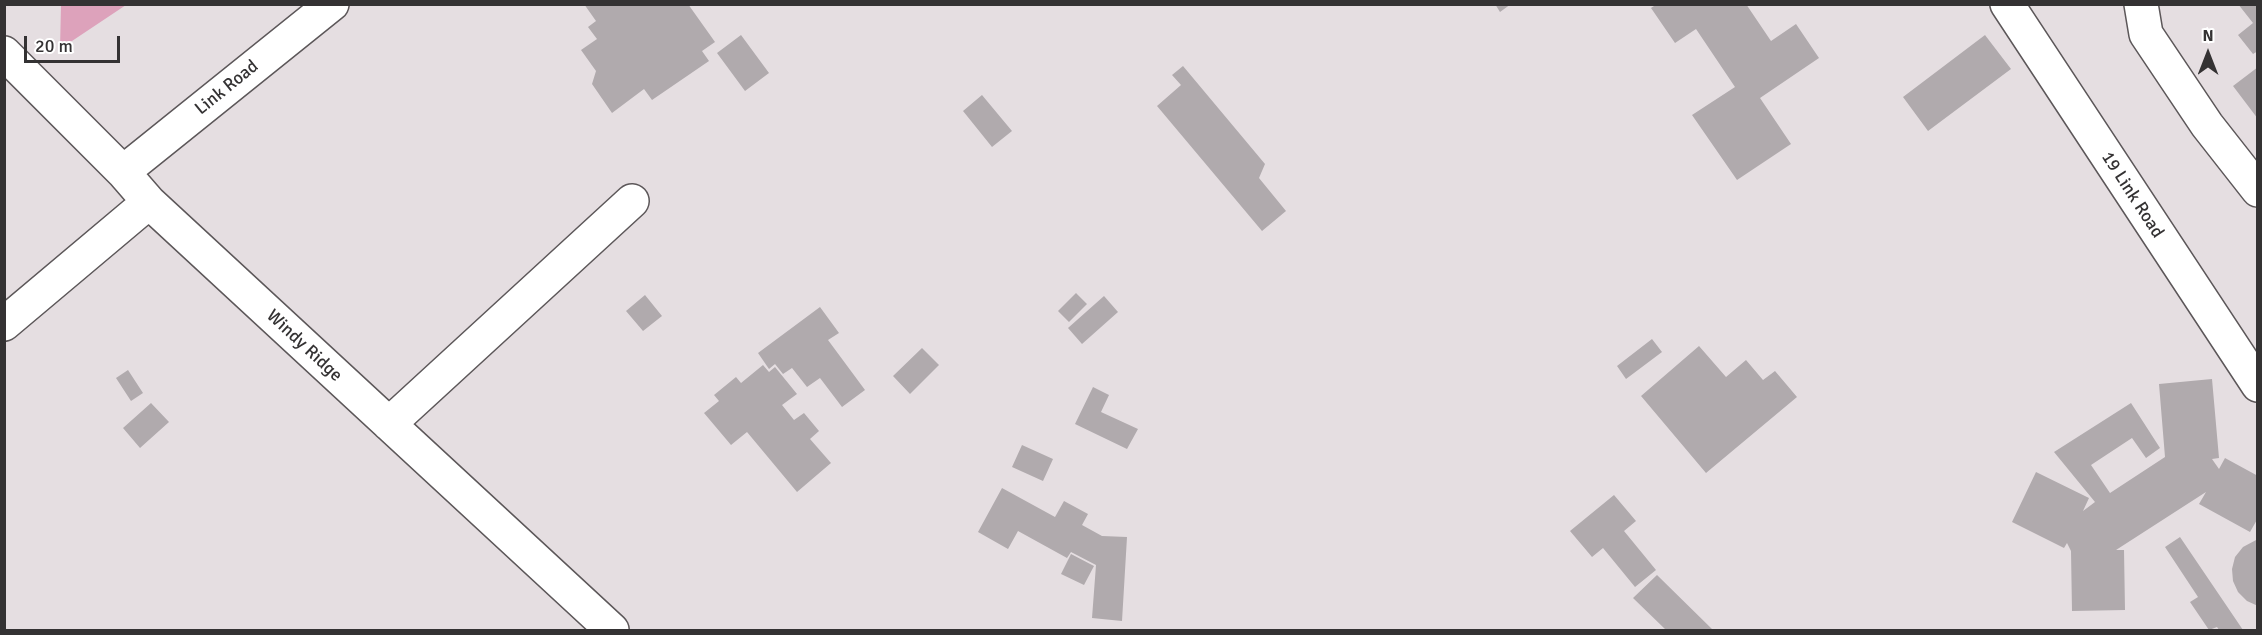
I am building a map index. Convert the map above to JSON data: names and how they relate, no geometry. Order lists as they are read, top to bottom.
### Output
{
  "streets": {
    "street": ["Link Road", "19 Link Road", "Windy Ridge"]
  },
  "crossings": [
    ["Link Road", "Windy Ridge"]
  ],
  "scale_bar": "20 m",
  "north": "top"
}
